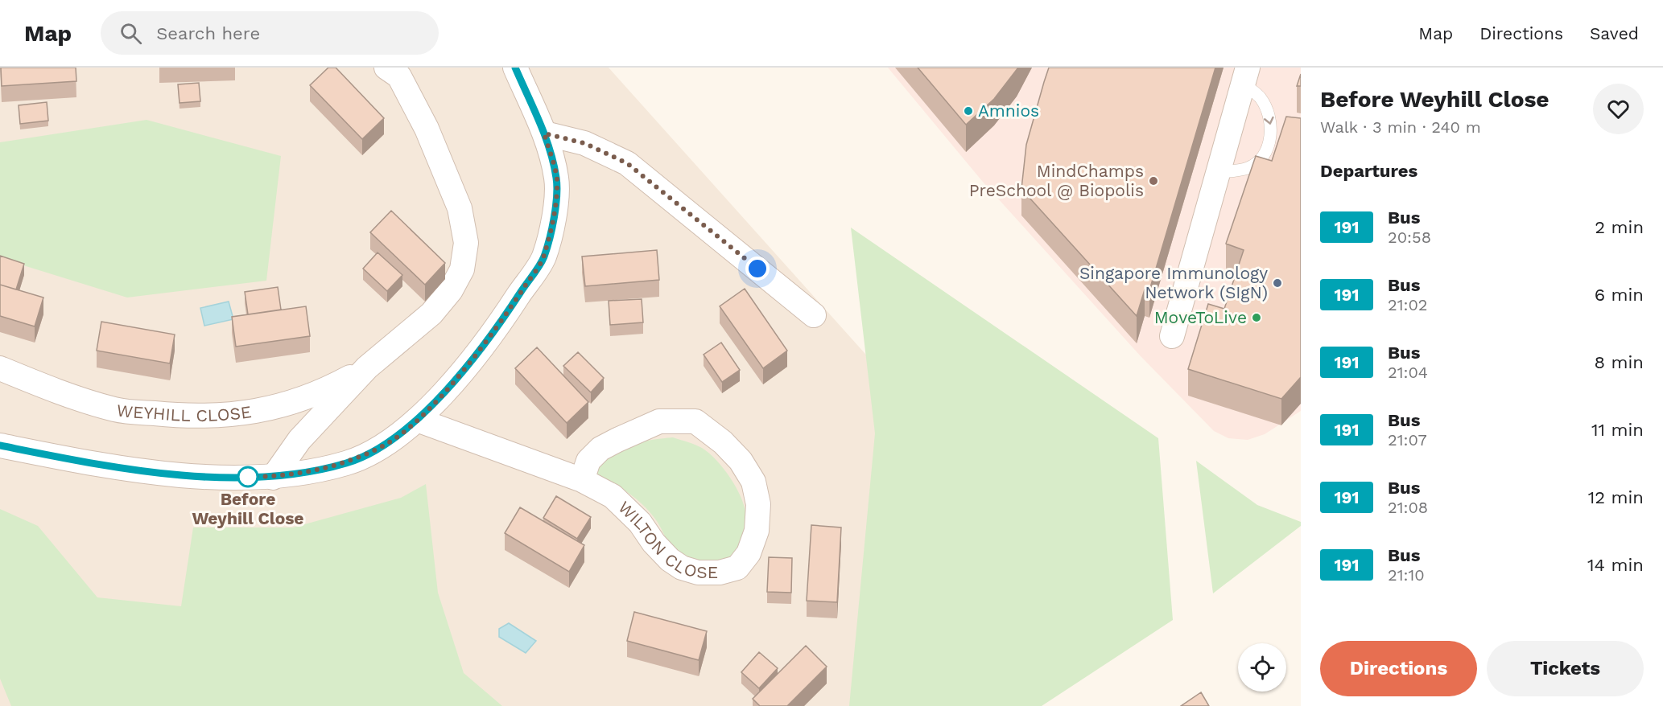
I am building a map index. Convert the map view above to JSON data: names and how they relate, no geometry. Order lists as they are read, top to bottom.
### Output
{
  "streets": {
    "street": ["WEYHILL CLOSE", "WILTON CLOSE"]
  },
  "places": [
    "Amnios",
    "MindChamps PreSchool @ Biopolis",
    "Singapore Immunology Network (SIgN)",
    "MoveToLive",
    "Before Weyhill Close"
  ],
  "lines": ["bus line 191"],
  "page": {
    "header": "Map",
    "search": "Search here",
    "nav": ["Map", "Directions", "Saved"],
    "heading": [
      ["Before Weyhill Close", "Walk · 3 min · 240 m"],
      "Departures"
    ],
    "list": [
      {
        "mark": "191",
        "name": "Bus",
        "note": "20:58",
        "value": "2 min"
      },
      {
        "mark": "191",
        "name": "Bus",
        "note": "21:02",
        "value": "6 min"
      },
      {
        "mark": "191",
        "name": "Bus",
        "note": "21:04",
        "value": "8 min"
      },
      {
        "mark": "191",
        "name": "Bus",
        "note": "21:07",
        "value": "11 min"
      },
      {
        "mark": "191",
        "name": "Bus",
        "note": "21:08",
        "value": "12 min"
      },
      {
        "mark": "191",
        "name": "Bus",
        "note": "21:10",
        "value": "14 min"
      }
    ],
    "buttons": ["Directions", "Tickets"]
  }
}
